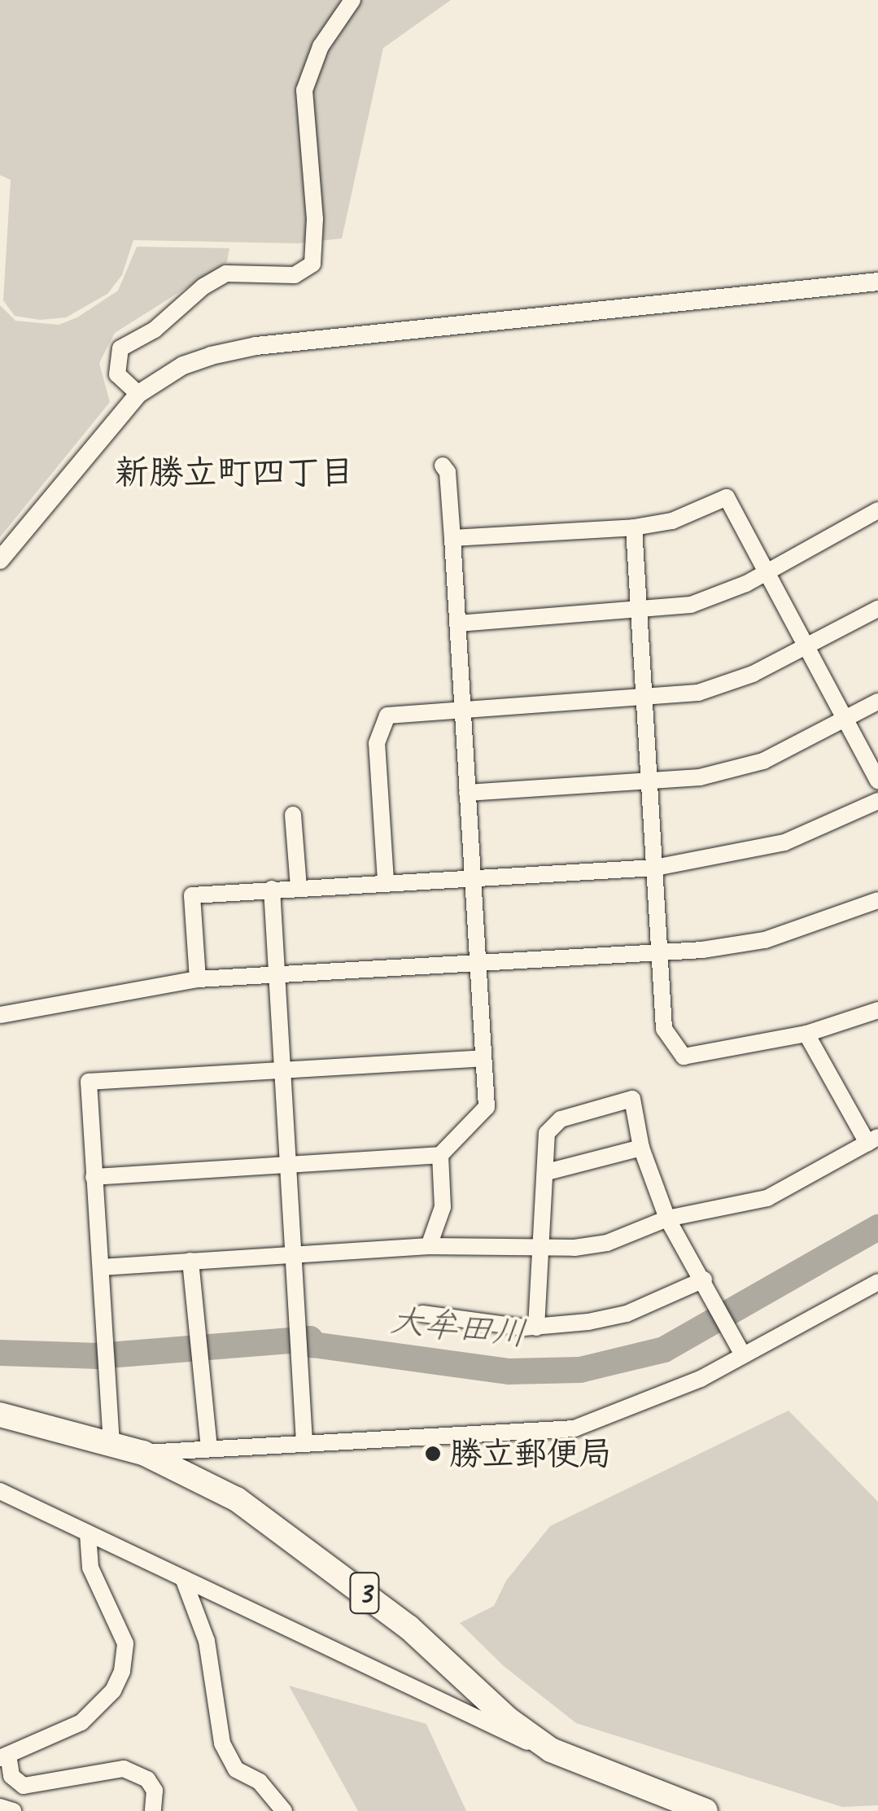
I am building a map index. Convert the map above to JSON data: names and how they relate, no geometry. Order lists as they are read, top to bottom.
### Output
{
  "streets": {
    "main road": ["3"]
  },
  "districts": ["新勝立町四丁目"],
  "water": ["大牟田川"],
  "places": ["勝立郵便局"]
}
